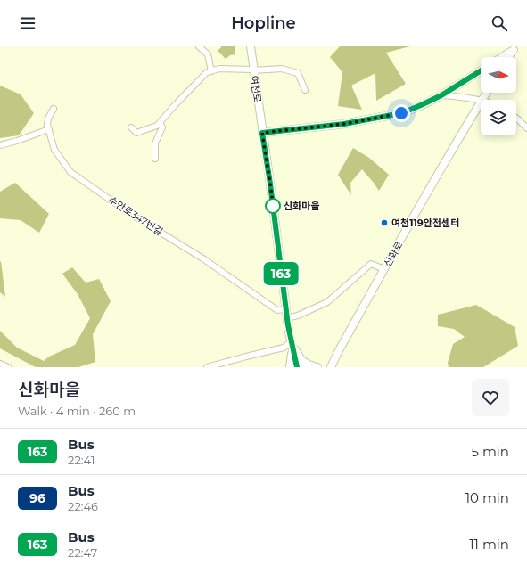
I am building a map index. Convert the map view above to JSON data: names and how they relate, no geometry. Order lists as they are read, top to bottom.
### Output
{
  "streets": {
    "main road": ["여천로", "신화로"],
    "street": ["수안로347번길"]
  },
  "crossings": [
    ["여천로", "수안로347번길"]
  ],
  "places": ["신화마을", "여천119안전센터"],
  "lines": ["bus line 163"],
  "north": "right",
  "page": {
    "header": "Hopline",
    "on_map": "163",
    "heading": ["신화마을", "Walk · 4 min · 260 m"],
    "list": [
      {
        "mark": "163",
        "name": "Bus",
        "note": "22:41",
        "value": "5 min"
      },
      {
        "mark": "96",
        "name": "Bus",
        "note": "22:46",
        "value": "10 min"
      },
      {
        "mark": "163",
        "name": "Bus",
        "note": "22:47",
        "value": "11 min"
      }
    ]
  }
}
